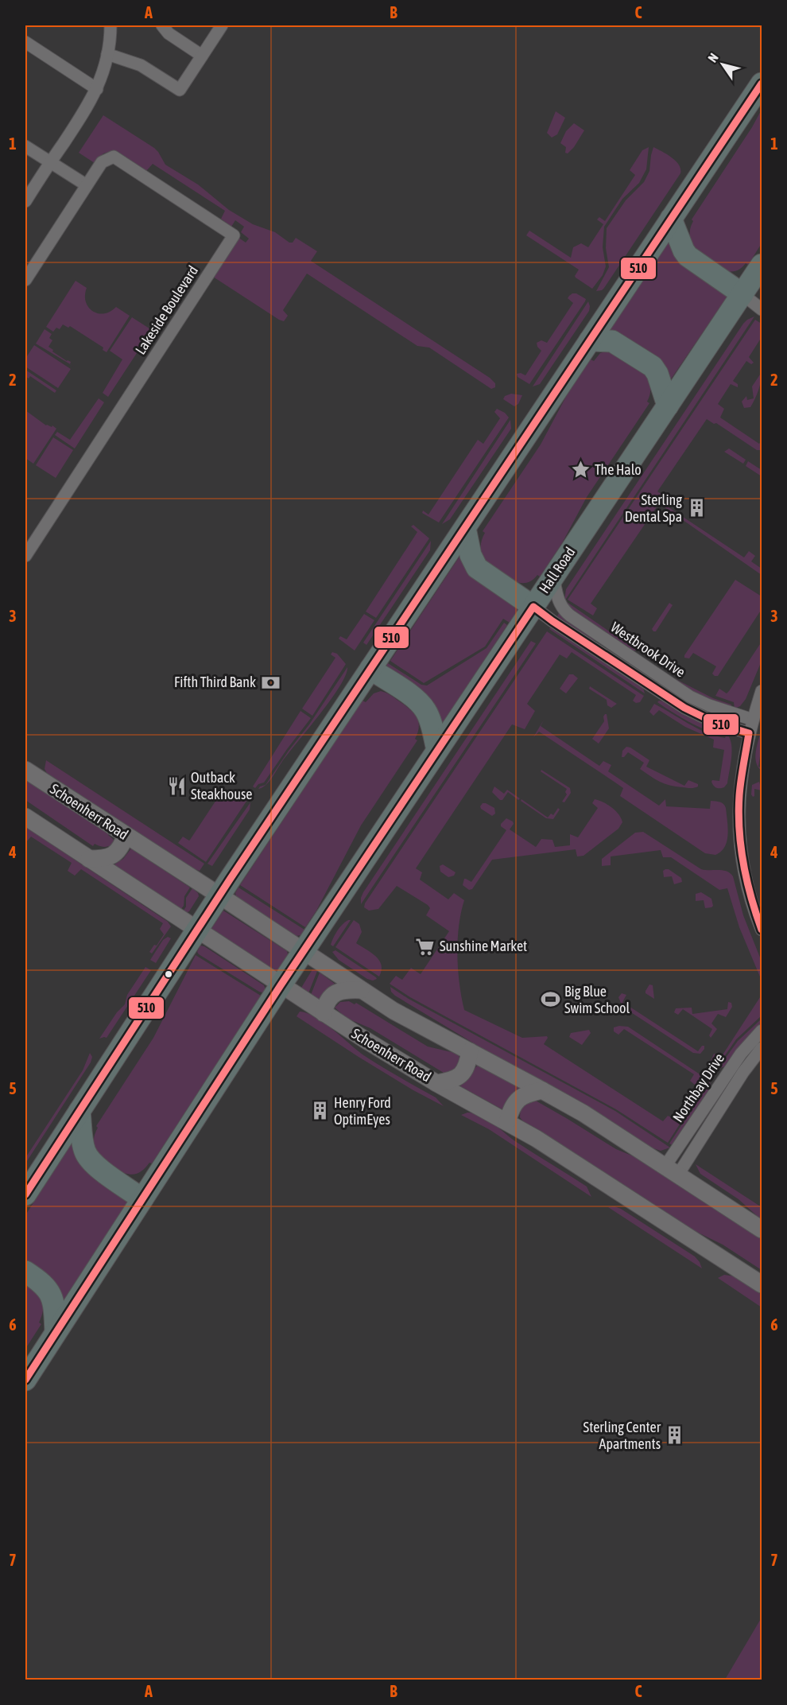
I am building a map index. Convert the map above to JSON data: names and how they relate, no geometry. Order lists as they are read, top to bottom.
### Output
{
  "streets": {
    "highway": ["Hall Road"],
    "main road": ["Schoenherr Road"],
    "street": ["Lakeside Boulevard", "Westbrook Drive", "Northbay Drive"]
  },
  "crossings": [
    ["Hall Road", "Westbrook Drive"],
    ["Hall Road", "Schoenherr Road"],
    ["Schoenherr Road", "Northbay Drive"]
  ],
  "places": {
    "place": ["The Halo"],
    "building": ["Sterling Dental Spa", "Henry Ford OptimEyes", "Sterling Center Apartments"],
    "bank": ["Fifth Third Bank"],
    "restaurant": ["Outback Steakhouse"],
    "supermarket": ["Sunshine Market"],
    "sports": ["Big Blue Swim School"]
  },
  "lines": ["transit line 510"],
  "north": "top left",
  "grid": {
    "columns": ["A", "B", "C"],
    "rows": [
      "1",
      "2",
      "3",
      "4",
      "5",
      "6",
      "7"
    ]
  }
}
